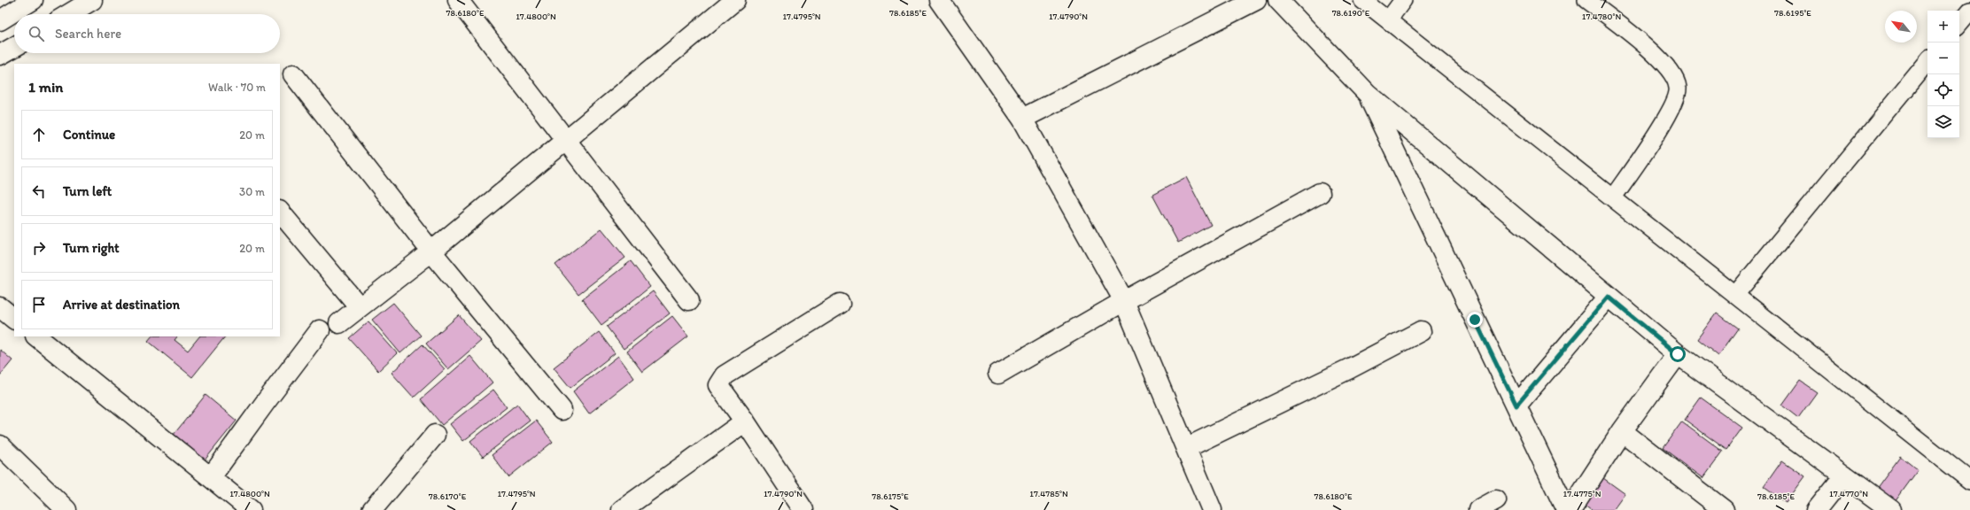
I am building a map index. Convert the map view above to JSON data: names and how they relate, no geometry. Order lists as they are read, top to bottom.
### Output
{
  "north": "top left",
  "page": {
    "map_buttons": ["+", "−"],
    "search": "Search here",
    "heading": ["1 min", "Walk · 70 m"],
    "list": [
      ["Continue", "20 m"],
      ["Turn left", "30 m"],
      ["Turn right", "20 m"],
      "Arrive at destination"
    ]
  },
  "coordinates": [
    "78.6180°E",
    "78.6185°E",
    "78.6190°E",
    "78.6195°E",
    "17.4800°N",
    "17.4795°N",
    "17.4790°N",
    "17.4780°N",
    "17.4785°N",
    "17.4775°N",
    "17.4770°N",
    "78.6170°E",
    "78.6175°E"
  ]
}
